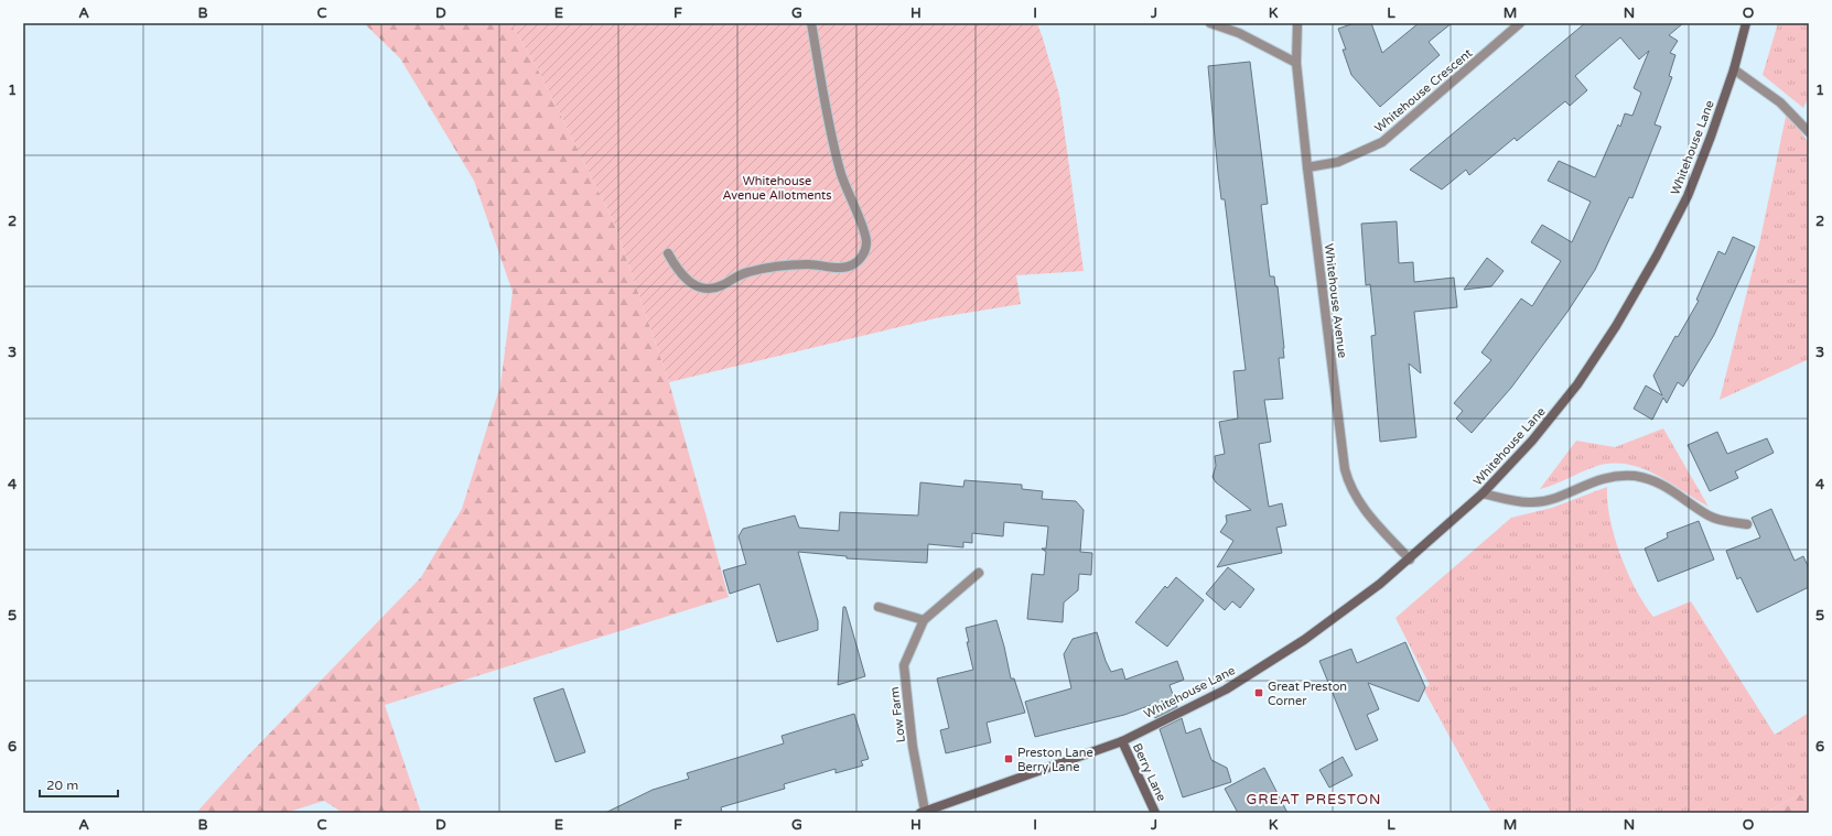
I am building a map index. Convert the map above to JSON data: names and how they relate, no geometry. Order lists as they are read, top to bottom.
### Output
{
  "streets": {
    "street": [
      "Whitehouse Crescent",
      "Whitehouse Lane",
      "Whitehouse Avenue",
      "Low Farm",
      "Berry Lane"
    ]
  },
  "crossings": [
    ["Whitehouse Crescent", "Whitehouse Avenue"],
    ["Whitehouse Lane", "Whitehouse Avenue"],
    ["Whitehouse Lane", "Low Farm"],
    ["Whitehouse Lane", "Berry Lane"]
  ],
  "districts": ["GREAT PRESTON"],
  "parks": ["Whitehouse Avenue Allotments"],
  "places": {
    "transit": ["Great Preston Corner", "Preston Lane Berry Lane"]
  },
  "scale_bar": "20 m",
  "grid": {
    "columns": [
      "A",
      "B",
      "C",
      "D",
      "E",
      "F",
      "G",
      "H",
      "I",
      "J",
      "K",
      "L",
      "M",
      "N",
      "O"
    ],
    "rows": [
      "1",
      "2",
      "3",
      "4",
      "5",
      "6"
    ]
  }
}
